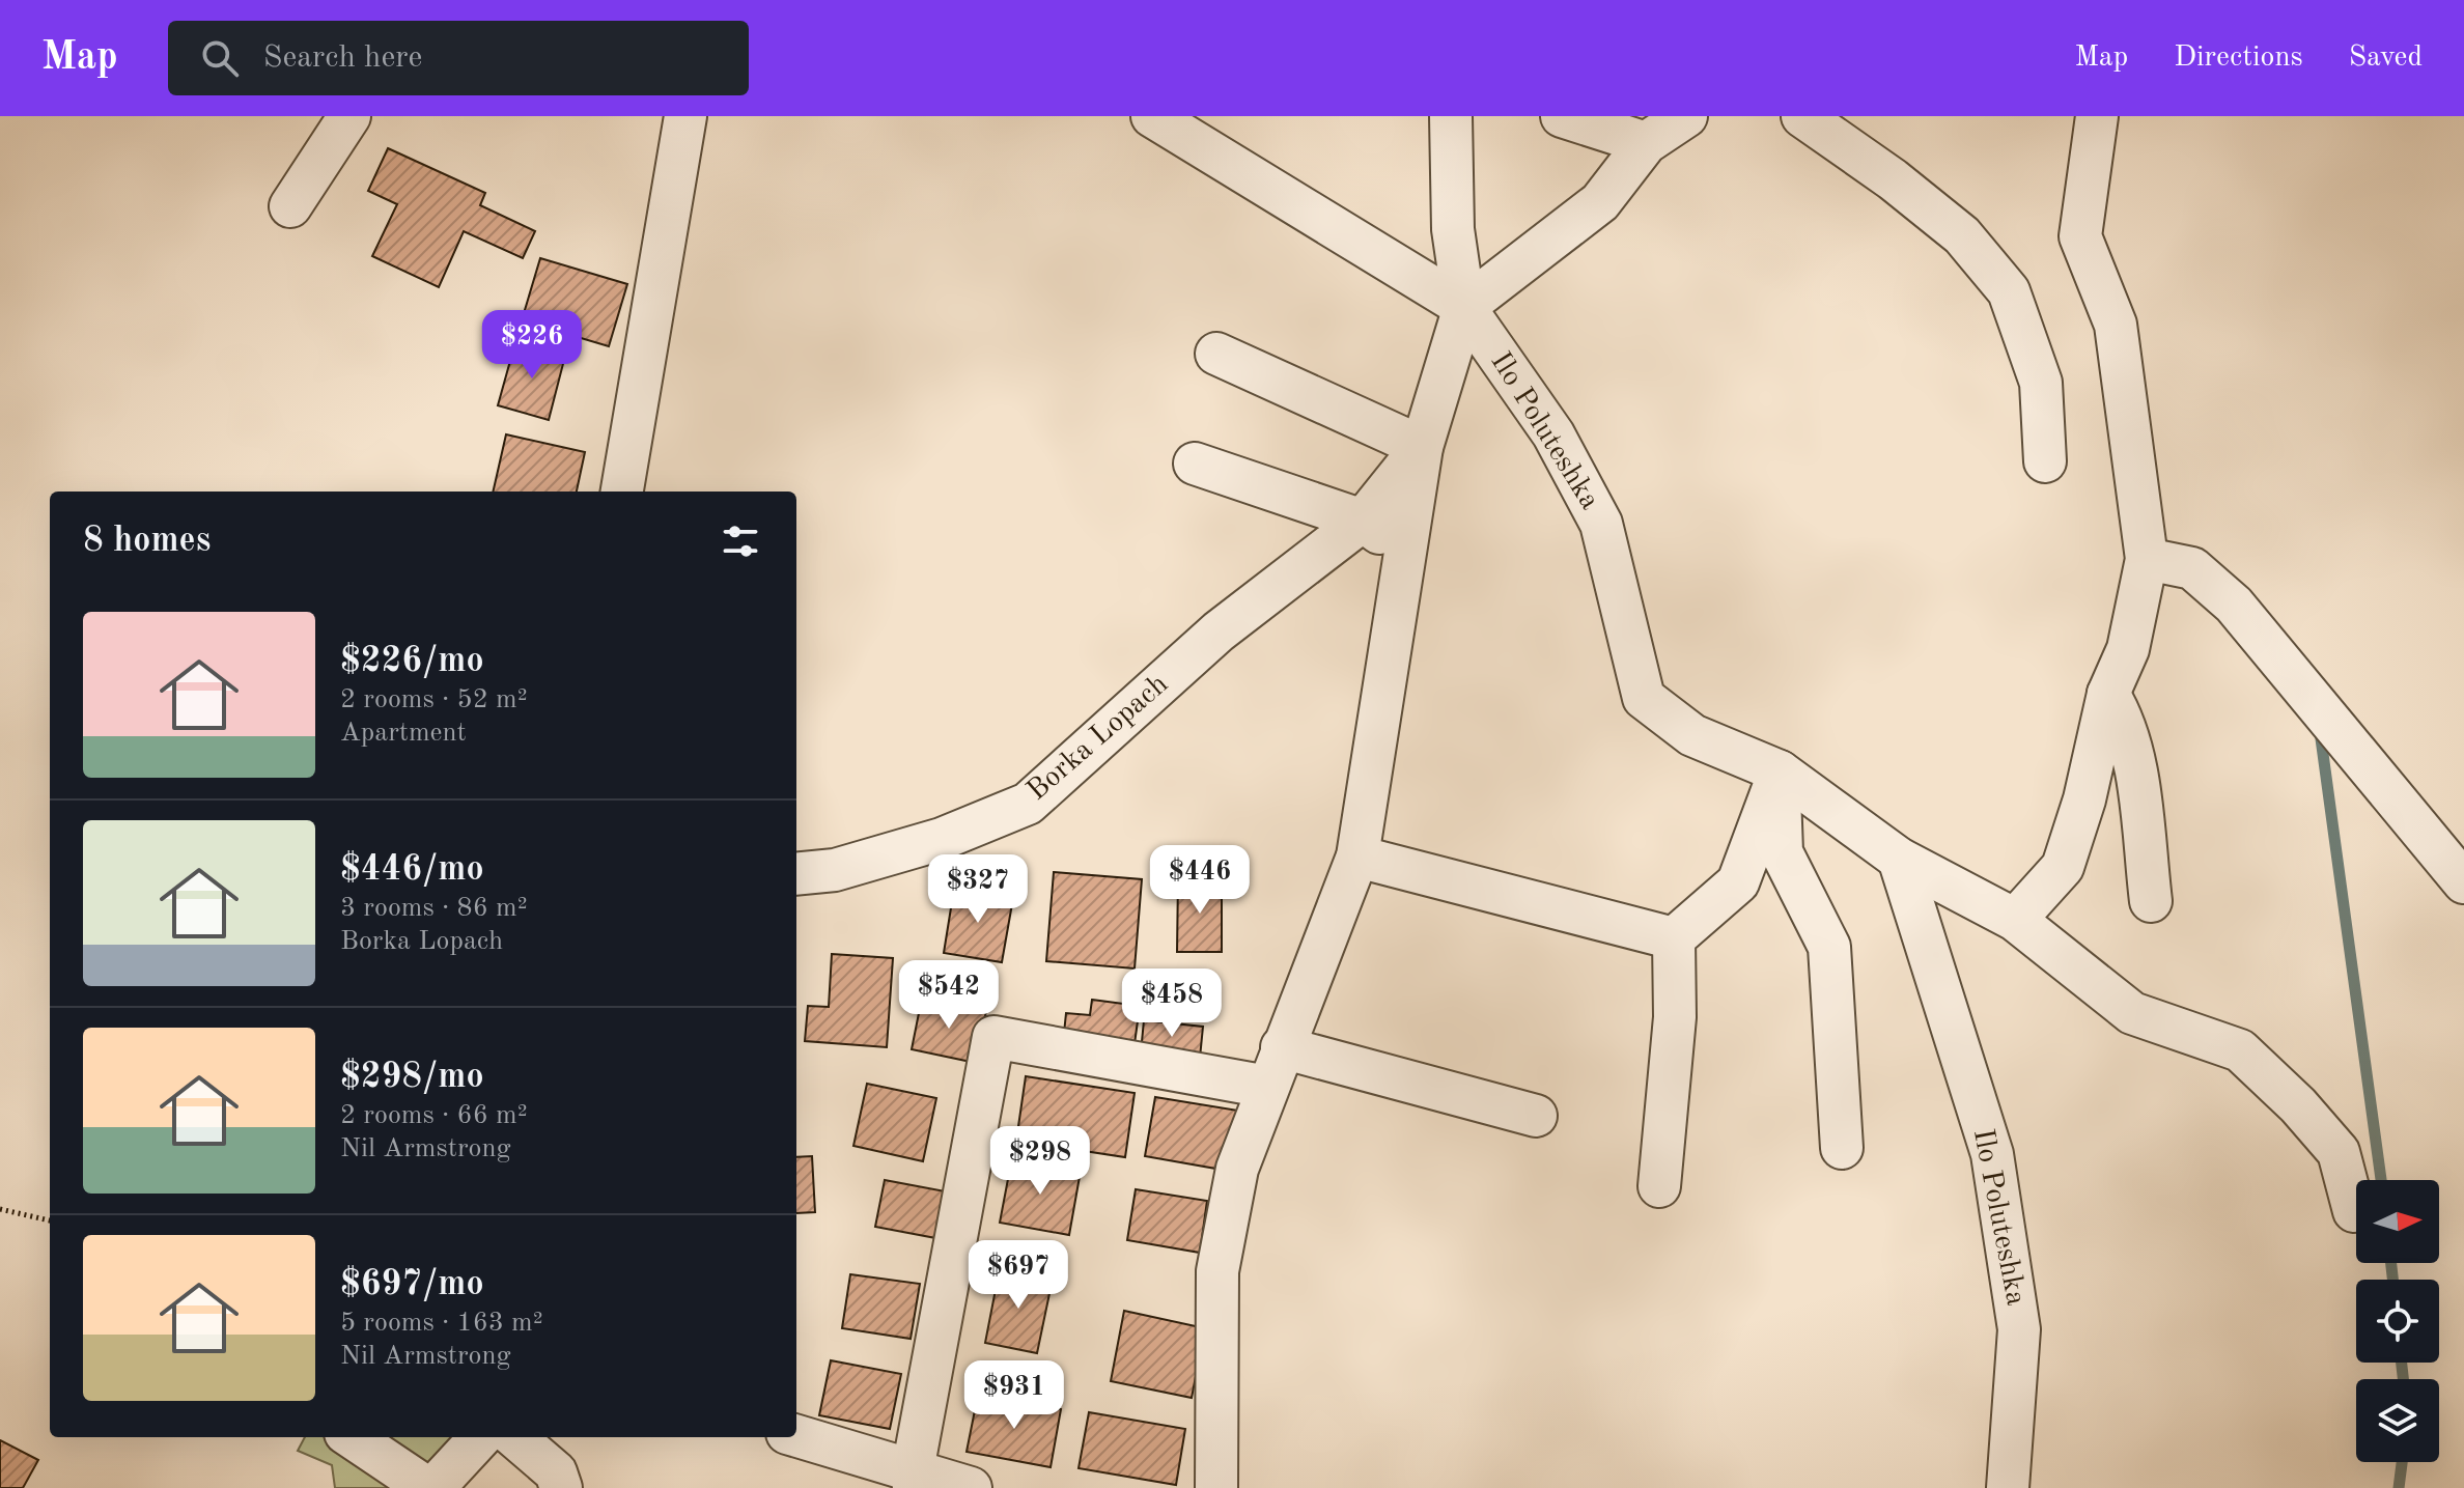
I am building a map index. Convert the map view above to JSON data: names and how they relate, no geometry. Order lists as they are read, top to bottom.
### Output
{
  "streets": {
    "street": ["Ilo Poluteshka", "Borka Lopach"]
  },
  "crossings": [
    ["Ilo Poluteshka", "Borka Lopach"]
  ],
  "north": "right",
  "page": {
    "header": "Map",
    "search": "Search here",
    "nav": ["Map", "Directions", "Saved"],
    "price": [
      "$226",
      "$446",
      "$327",
      "$542",
      "$458",
      "$298",
      "$697",
      "$931"
    ],
    "heading": "8 homes",
    "list": [
      {
        "name": "$226/mo",
        "note": "2 rooms · 52 m² · Apartment"
      },
      {
        "name": "$446/mo",
        "note": "3 rooms · 86 m² · Borka Lopach"
      },
      {
        "name": "$298/mo",
        "note": "2 rooms · 66 m² · Nil Armstrong"
      },
      {
        "name": "$697/mo",
        "note": "5 rooms · 163 m² · Nil Armstrong"
      }
    ]
  }
}
